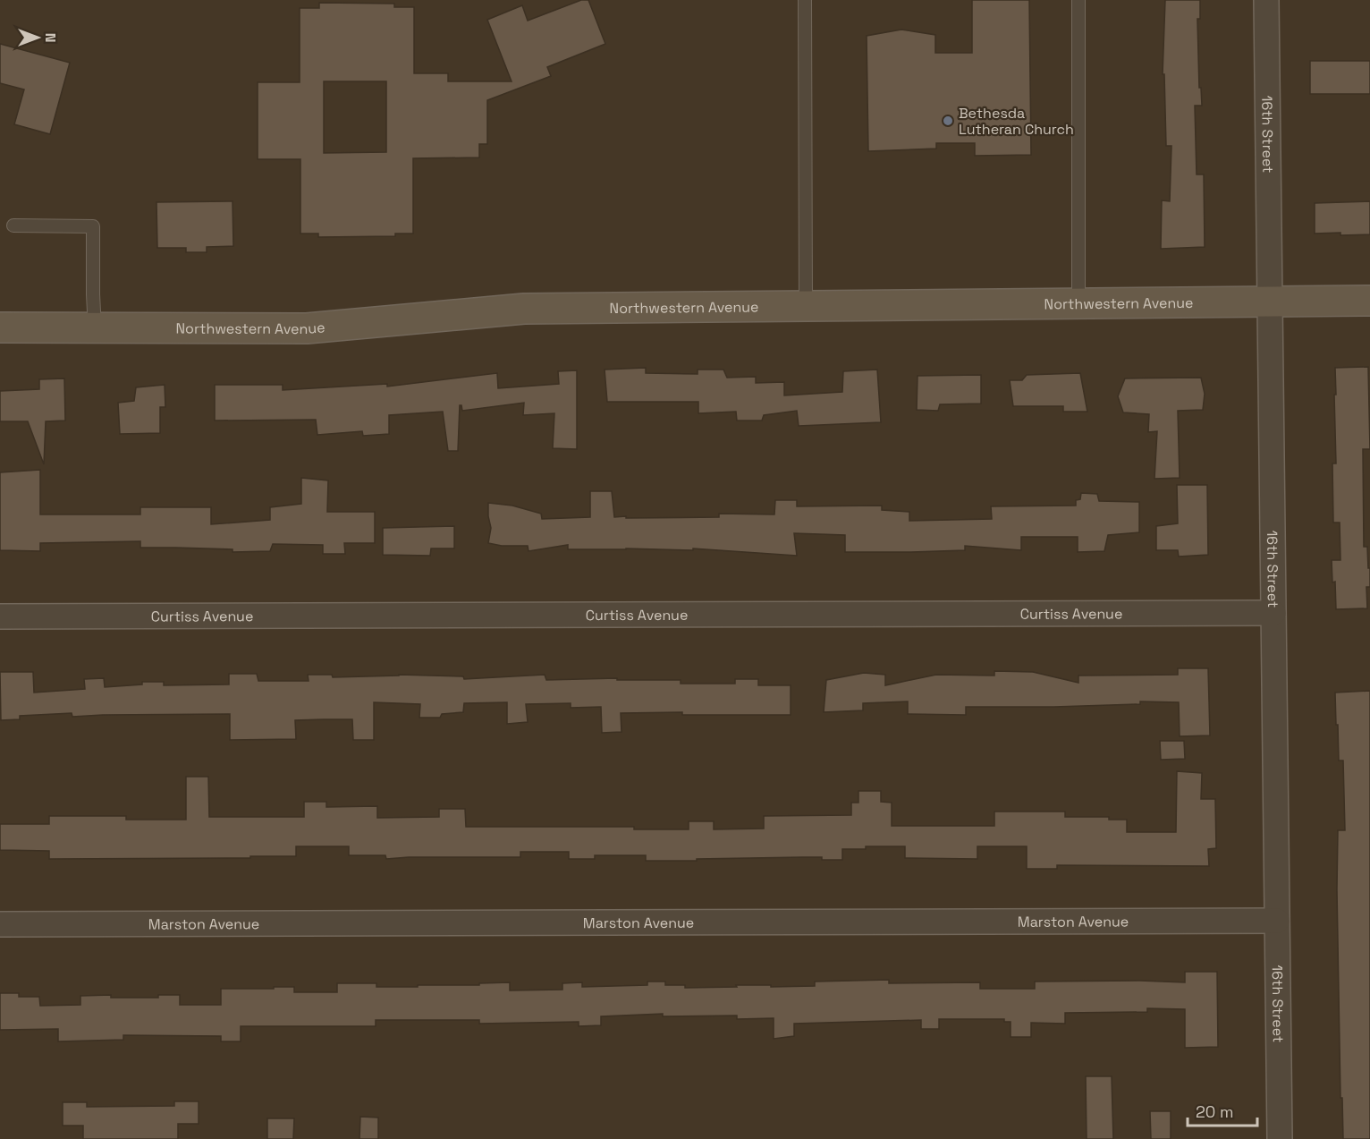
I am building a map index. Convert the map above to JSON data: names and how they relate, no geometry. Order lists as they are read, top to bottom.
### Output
{
  "streets": {
    "street": [
      "16th Street",
      "Northwestern Avenue",
      "Curtiss Avenue",
      "Marston Avenue"
    ]
  },
  "crossings": [
    ["16th Street", "Northwestern Avenue"],
    ["16th Street", "Curtiss Avenue"],
    ["16th Street", "Marston Avenue"]
  ],
  "places": ["Bethesda Lutheran Church"],
  "scale_bar": "20 m",
  "north": "right"
}
